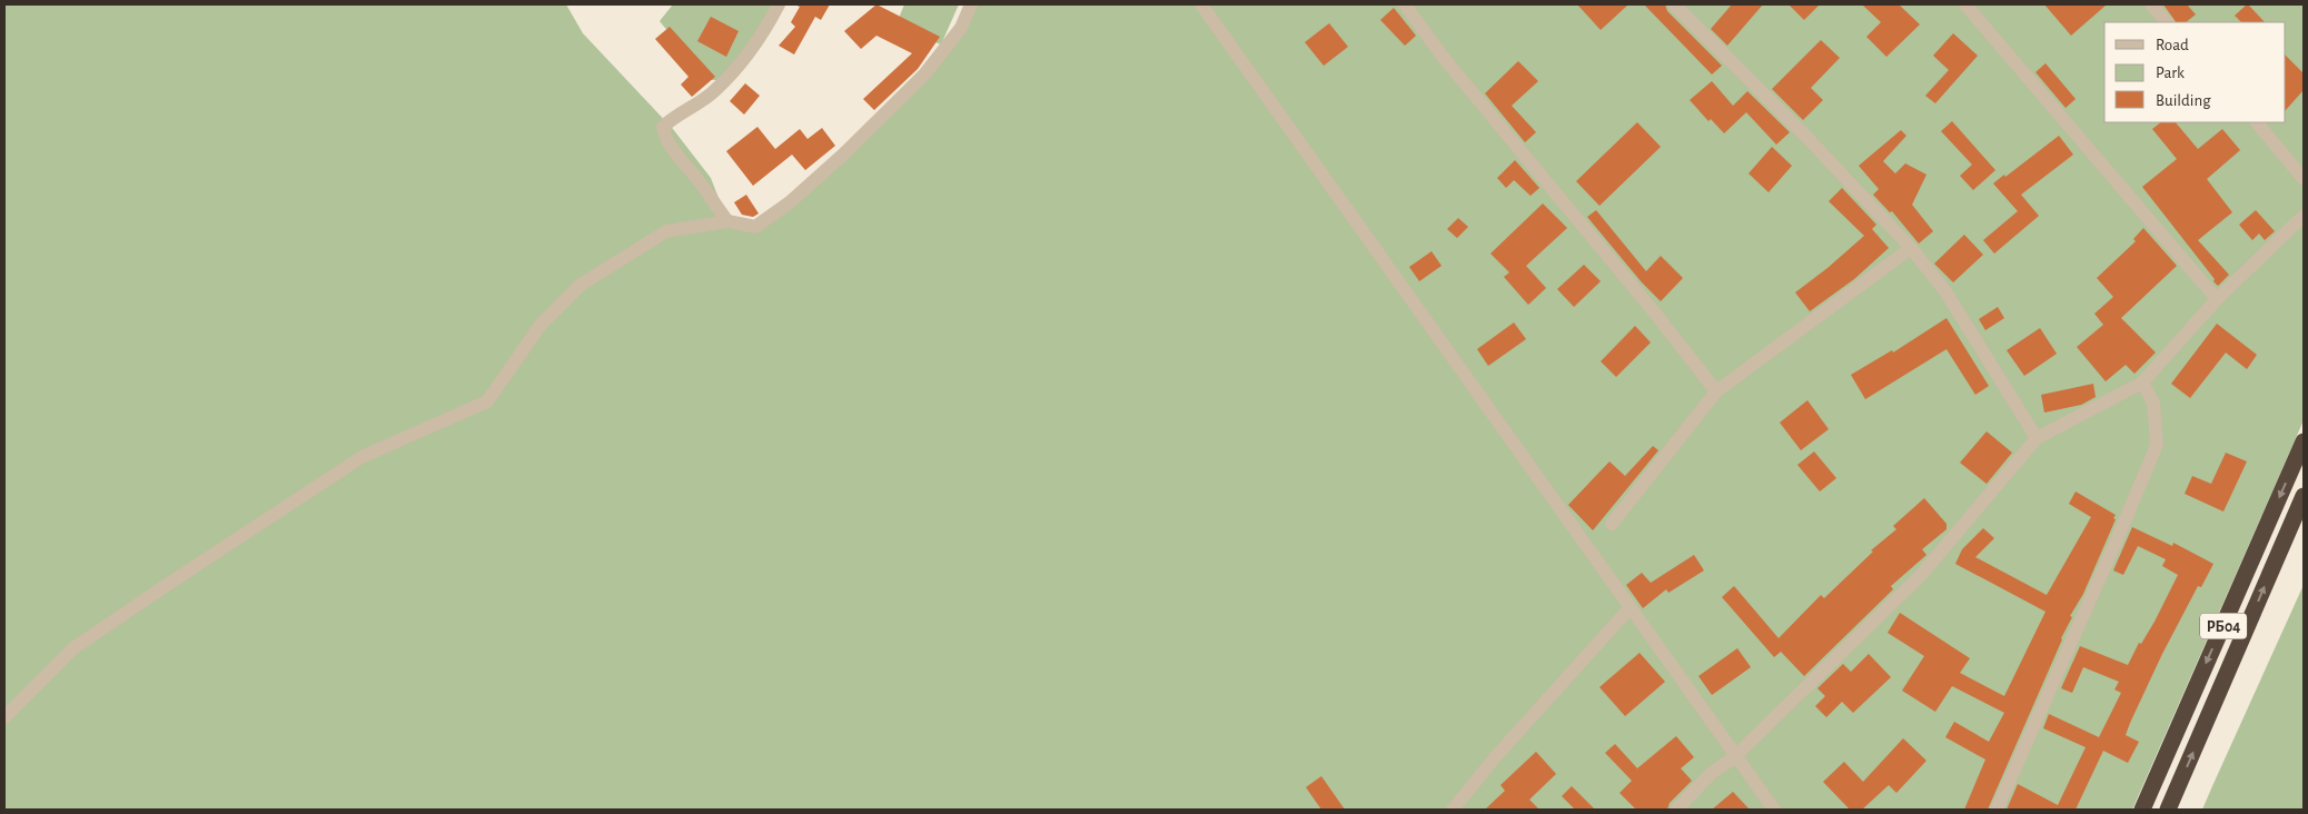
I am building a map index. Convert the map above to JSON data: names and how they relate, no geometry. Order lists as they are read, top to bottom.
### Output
{
  "streets": {
    "highway": ["РБ04"]
  },
  "legend": ["Road", "Park", "Building"]
}
